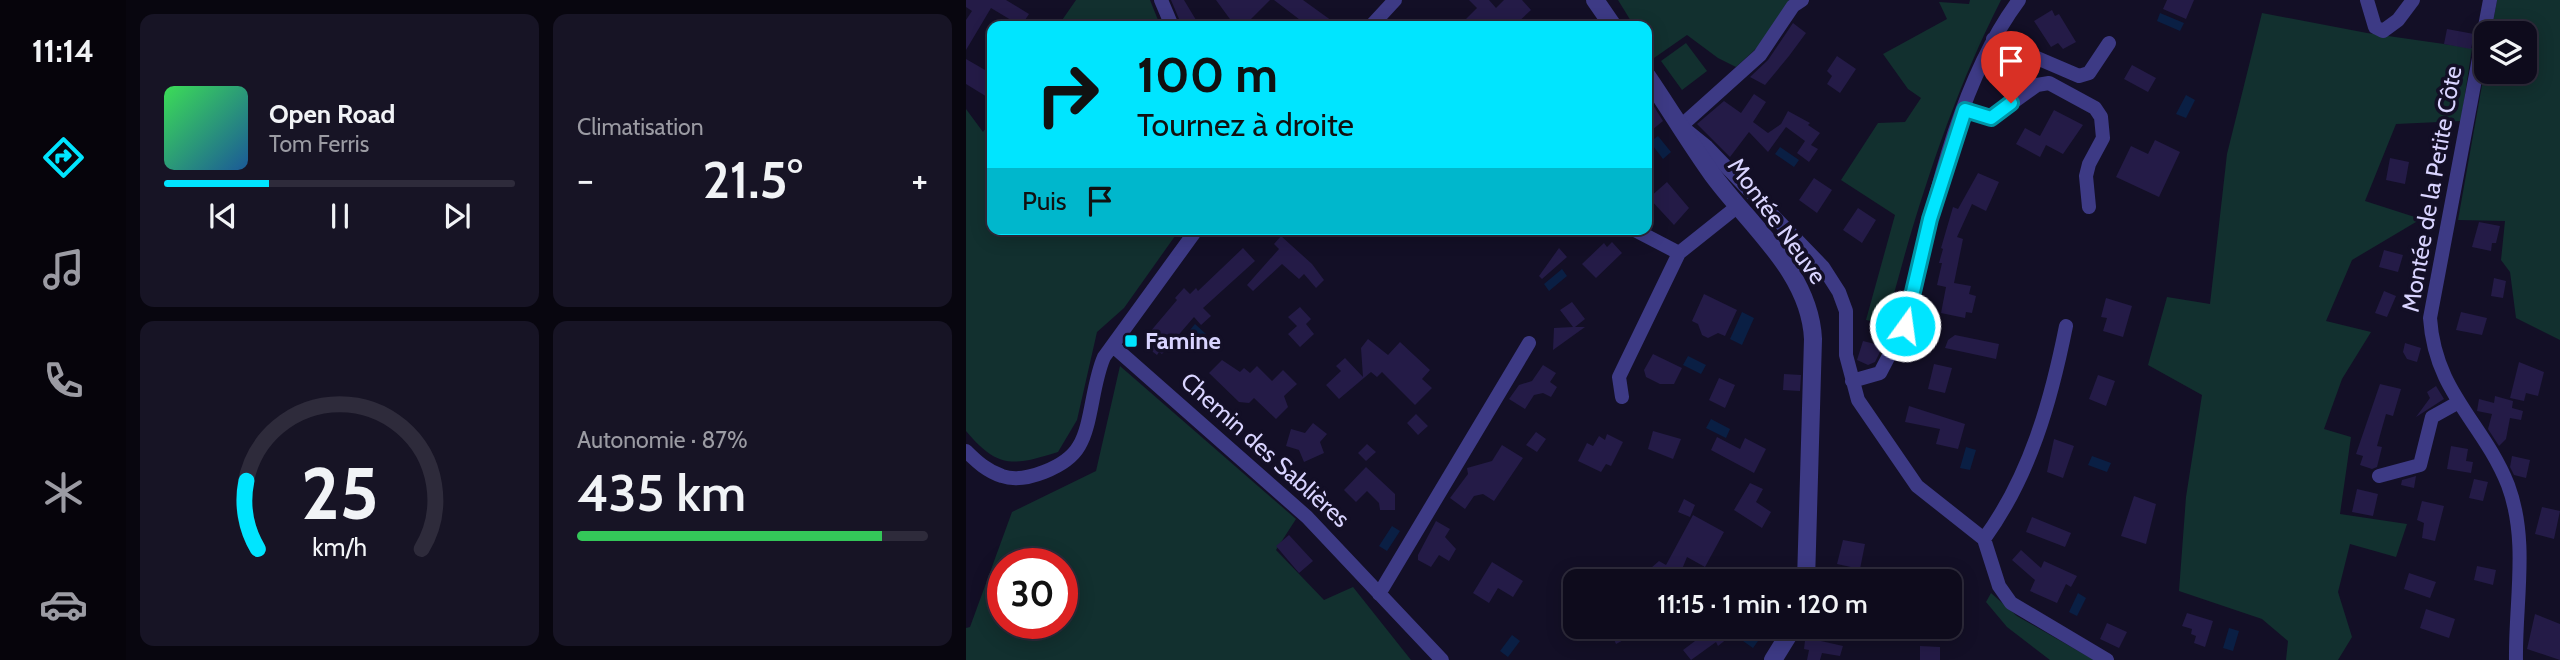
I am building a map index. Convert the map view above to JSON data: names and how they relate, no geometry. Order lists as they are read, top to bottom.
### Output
{
  "streets": {
    "street": ["Montée de la Petite Côte", "Montée Neuve", "Chemin des Sablières"]
  },
  "places": {
    "transit": ["Famine"]
  },
  "page": {
    "tabs": "11:14",
    "tile": [
      "Climatisation",
      ["Autonomie · 87%", "435 km"]
    ],
    "turn": ["100 m", "Tournez à droite"],
    "song": ["Open Road", "Tom Ferris"],
    "heat": ["−", "21.5°", "+"],
    "then": "Puis",
    "limit": "30",
    "trip": "11:15 · 1 min · 120 m",
    "gauge": ["25", "km/h"]
  }
}
